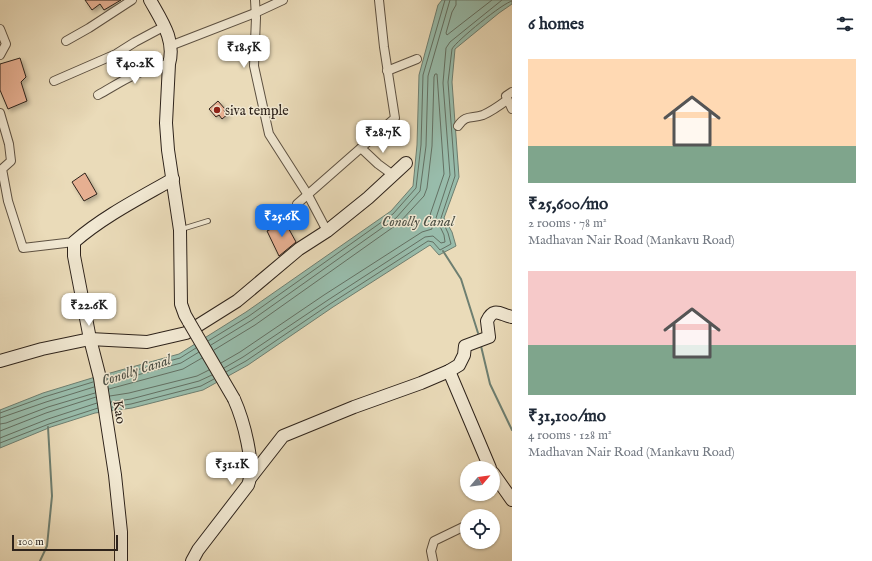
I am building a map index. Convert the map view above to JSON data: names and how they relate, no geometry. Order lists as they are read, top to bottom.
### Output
{
  "streets": {
    "street": ["Kao"]
  },
  "water": ["Conolly Canal"],
  "places": ["siva temple"],
  "scale_bar": "100 m",
  "north": "top right",
  "page": {
    "heading": "6 homes",
    "price": [
      "₹18.5K",
      "₹40.2K",
      "₹28.7K",
      "₹25.6K",
      "₹22.6K",
      "₹31.1K"
    ],
    "list": [
      {
        "name": "₹25,600/mo",
        "note": "2 rooms · 78 m² · Madhavan Nair Road (Mankavu Road)"
      },
      {
        "name": "₹31,100/mo",
        "note": "4 rooms · 128 m² · Madhavan Nair Road (Mankavu Road)"
      }
    ],
    "scale": "100 m"
  }
}
